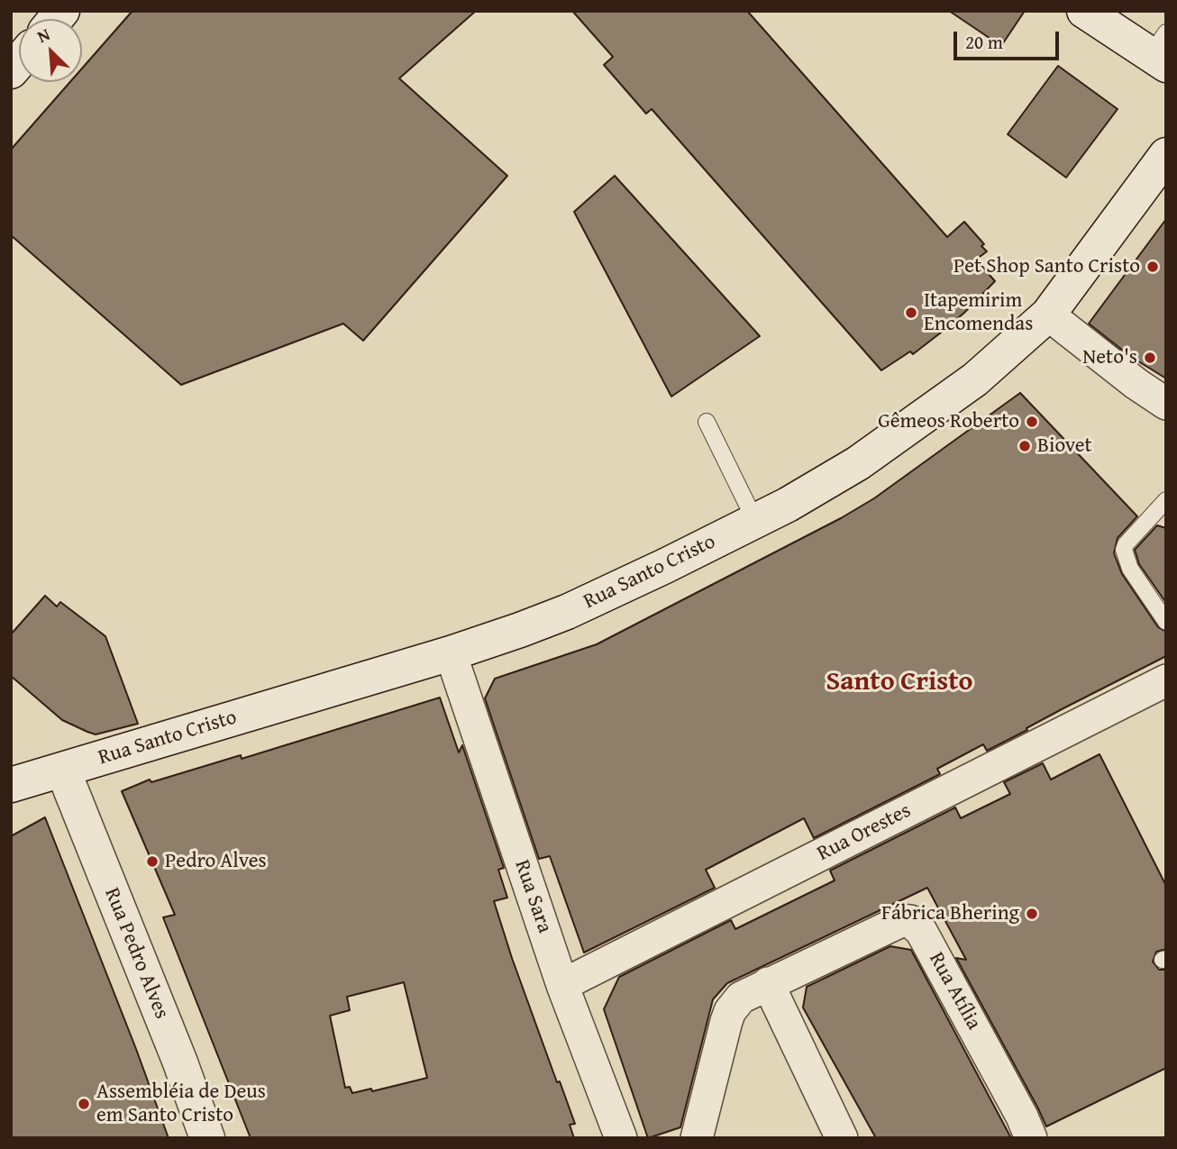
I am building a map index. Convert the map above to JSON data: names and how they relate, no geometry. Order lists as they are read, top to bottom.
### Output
{
  "streets": {
    "main road": ["Rua Santo Cristo", "Rua Pedro Alves"],
    "street": ["Rua Orestes", "Rua Sara", "Rua Atília"]
  },
  "crossings": [
    ["Rua Santo Cristo", "Rua Sara"],
    ["Rua Santo Cristo", "Rua Pedro Alves"],
    ["Rua Orestes", "Rua Sara"]
  ],
  "districts": ["Santo Cristo"],
  "places": [
    "Pet Shop Santo Cristo",
    "Itapemirim Encomendas",
    "Neto's",
    "Gêmeos Roberto",
    "Biovet",
    "Pedro Alves",
    "Fábrica Bhering",
    "Assembléia de Deus em Santo Cristo"
  ],
  "scale_bar": "20 m",
  "north": "top left"
}
